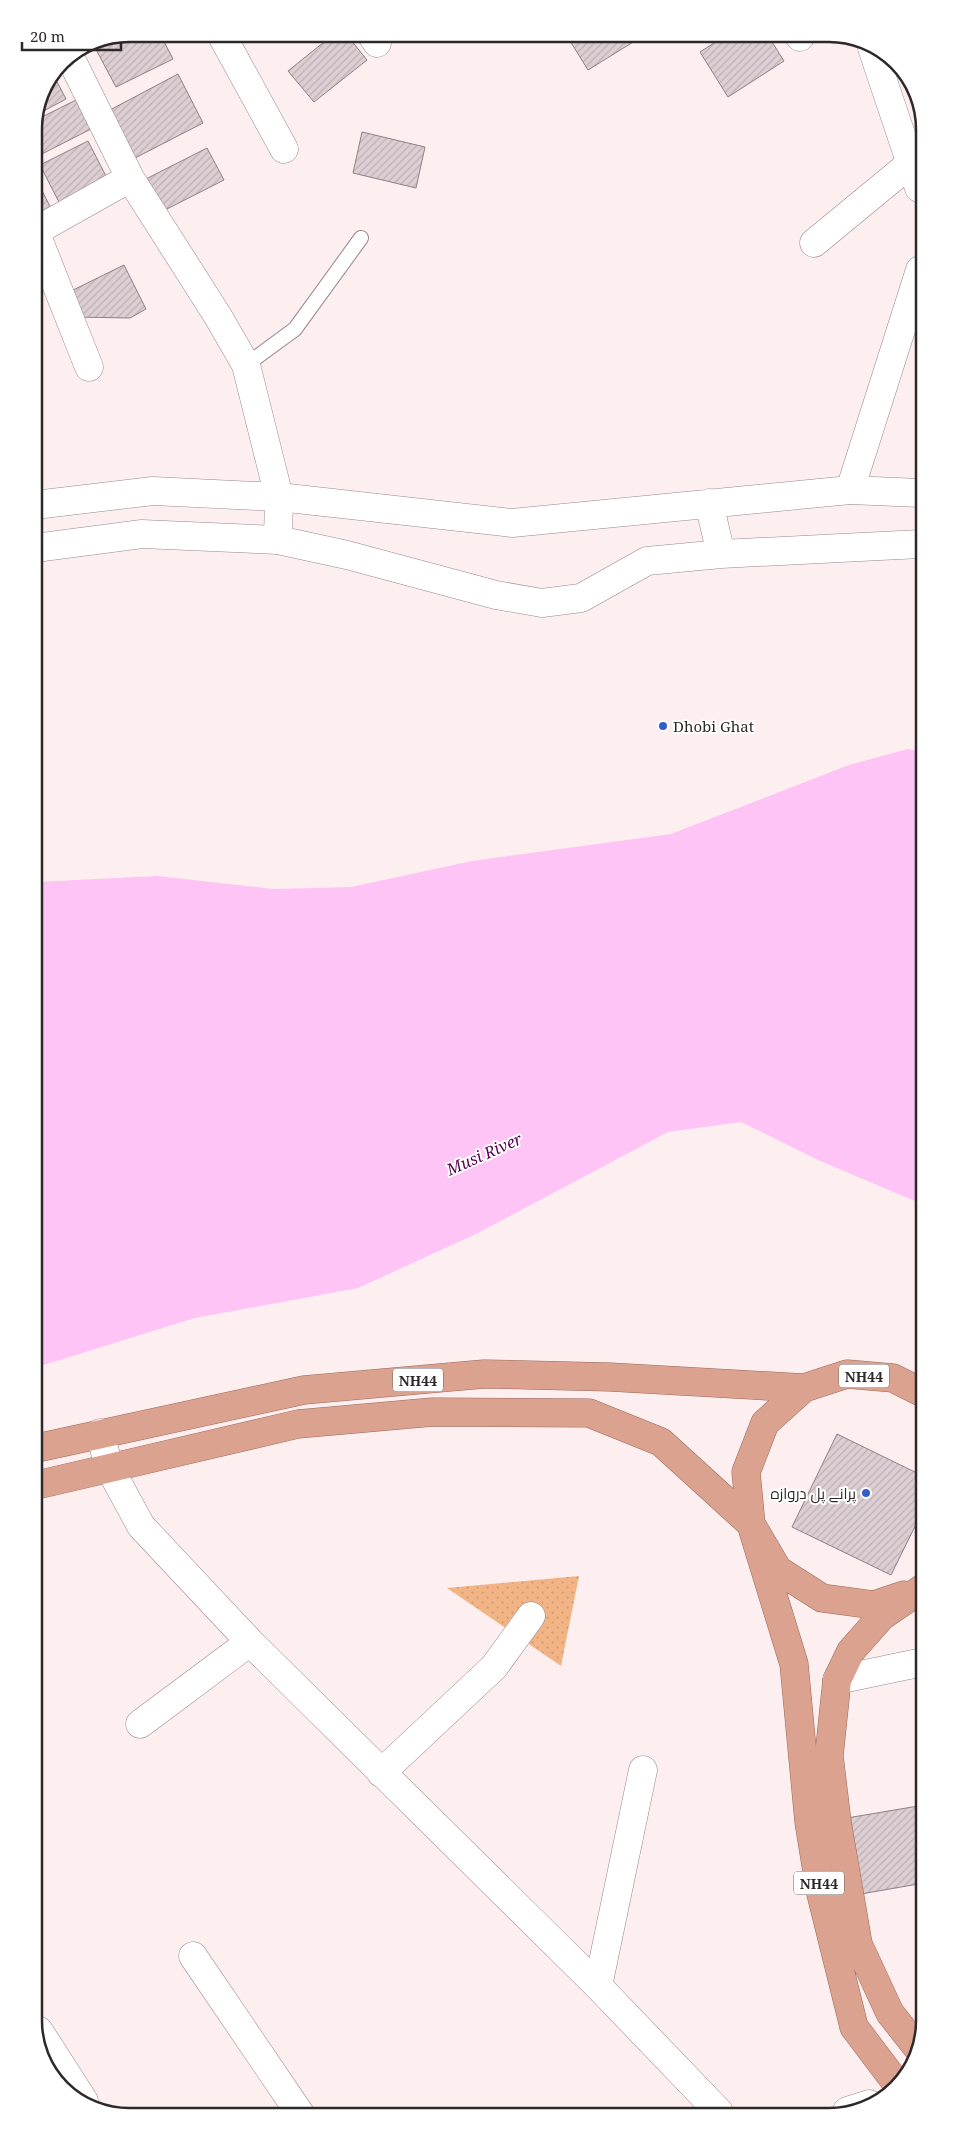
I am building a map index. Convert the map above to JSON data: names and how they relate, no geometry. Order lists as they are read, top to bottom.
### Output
{
  "streets": {
    "highway": ["NH44"]
  },
  "water": ["Musi River"],
  "places": ["Dhobi Ghat", "پرانے پل دروازہ"],
  "scale_bar": "20 m"
}
